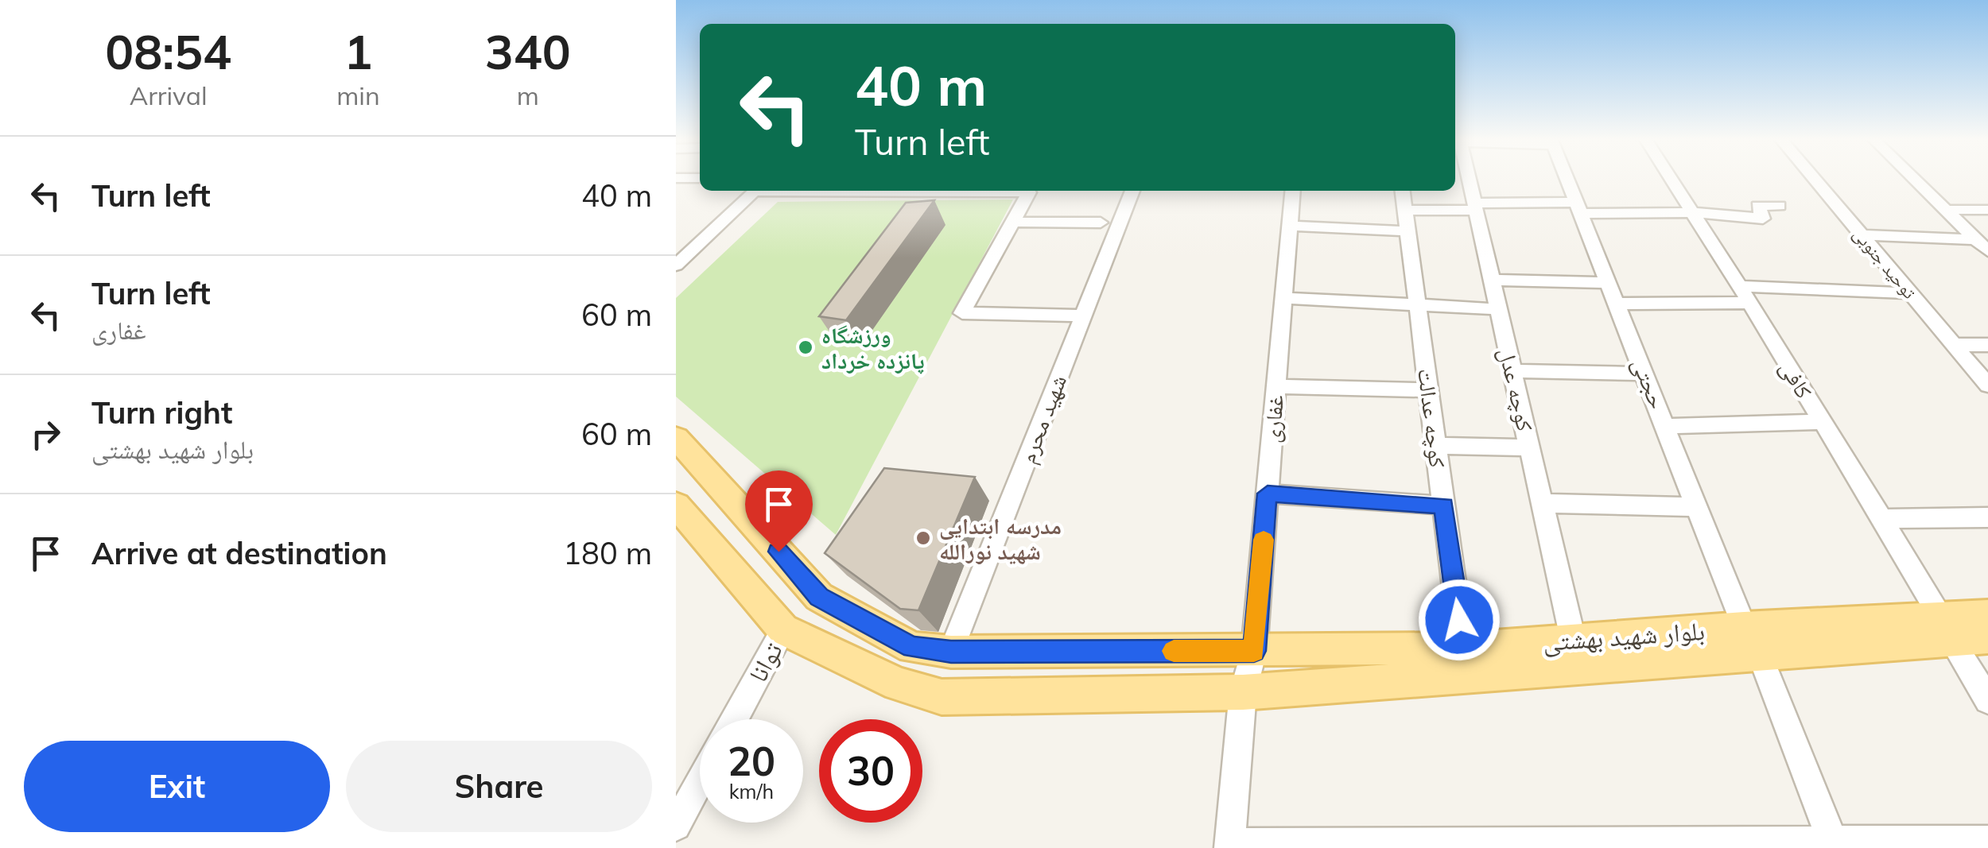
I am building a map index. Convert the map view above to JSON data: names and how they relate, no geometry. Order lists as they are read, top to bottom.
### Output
{
  "streets": {
    "main road": ["بلوار شهید بهشتی"],
    "street": [
      "توحید جنوبی",
      "کافی",
      "حجتی",
      "کوچه عدل",
      "کوچه عدالت",
      "شهید محرم",
      "غفاری",
      "توانا"
    ]
  },
  "crossings": [
    ["کافی", "بلوار شهید بهشتی"],
    ["حجتی", "بلوار شهید بهشتی"],
    ["کوچه عدل", "بلوار شهید بهشتی"],
    ["کوچه عدالت", "بلوار شهید بهشتی"],
    ["شهید محرم", "بلوار شهید بهشتی"],
    ["غفاری", "بلوار شهید بهشتی"],
    ["بلوار شهید بهشتی", "توانا"]
  ],
  "places": ["ورزشگاه پانزده خرداد", "مدرسه ابتدایی شهید نورالله"],
  "page": {
    "eta": [
      "08:54",
      "Arrival",
      "1",
      "min",
      "340",
      "m"
    ],
    "turn": ["40 m", "Turn left"],
    "list": [
      {
        "name": "Turn left",
        "value": "40 m"
      },
      {
        "name": "Turn left",
        "note": "غفاری",
        "value": "60 m"
      },
      {
        "name": "Turn right",
        "note": "بلوار شهید بهشتی",
        "value": "60 m"
      },
      {
        "name": "Arrive at destination",
        "value": "180 m"
      }
    ],
    "speed": "20 km/h",
    "limit": "30",
    "buttons": ["Exit", "Share"]
  }
}
